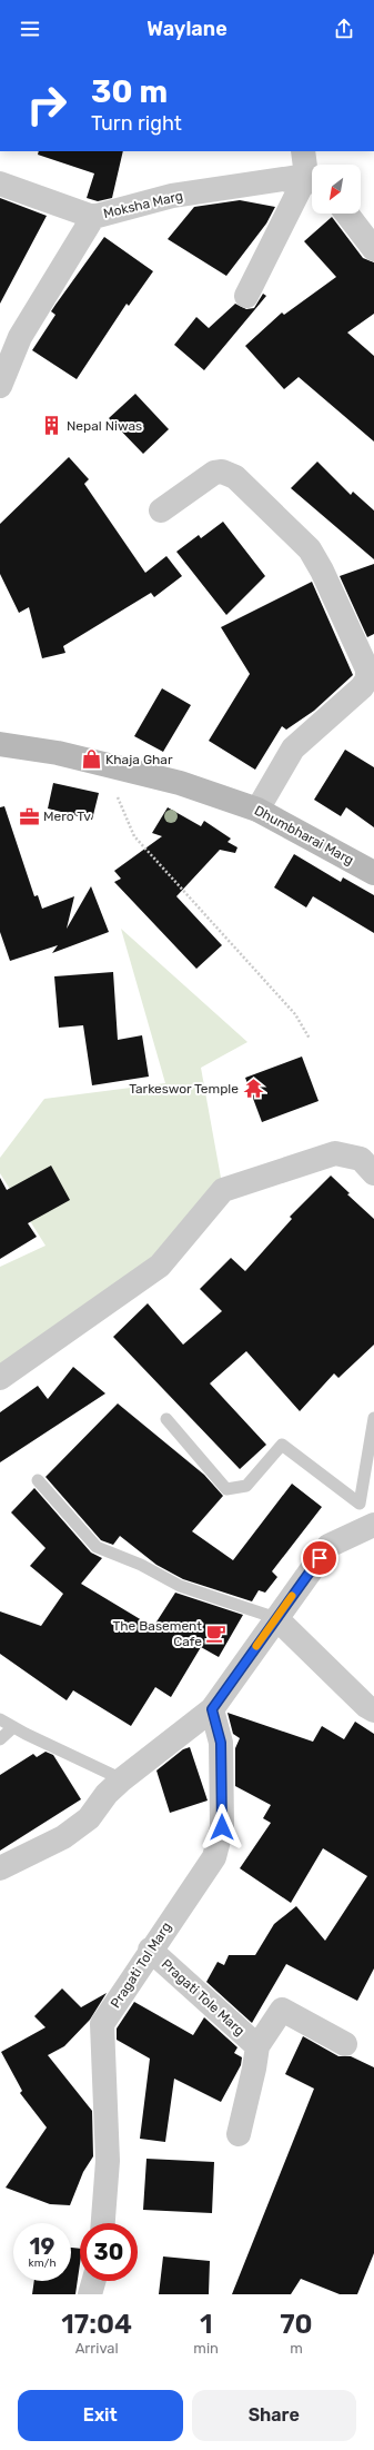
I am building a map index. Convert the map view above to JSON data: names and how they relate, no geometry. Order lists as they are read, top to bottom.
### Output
{
  "streets": {
    "main road": ["Dhumbharai Marg"],
    "street": ["Moksha Marg", "Pragati Tol Marg", "Pragati Tole Marg"]
  },
  "crossings": [
    ["Pragati Tol Marg", "Pragati Tole Marg"]
  ],
  "places": {
    "building": ["Nepal Niwas"],
    "shop": ["Khaja Ghar"],
    "office": ["Mero Tv"],
    "temple": ["Tarkeswor Temple"],
    "cafe": ["The Basement Cafe"]
  },
  "north": "bottom left",
  "page": {
    "header": "Waylane",
    "turn": ["30 m", "Turn right"],
    "speed": "19 km/h",
    "limit": "30",
    "eta": [
      "17:04",
      "Arrival",
      "1",
      "min",
      "70",
      "m"
    ],
    "buttons": ["Exit", "Share"]
  }
}
